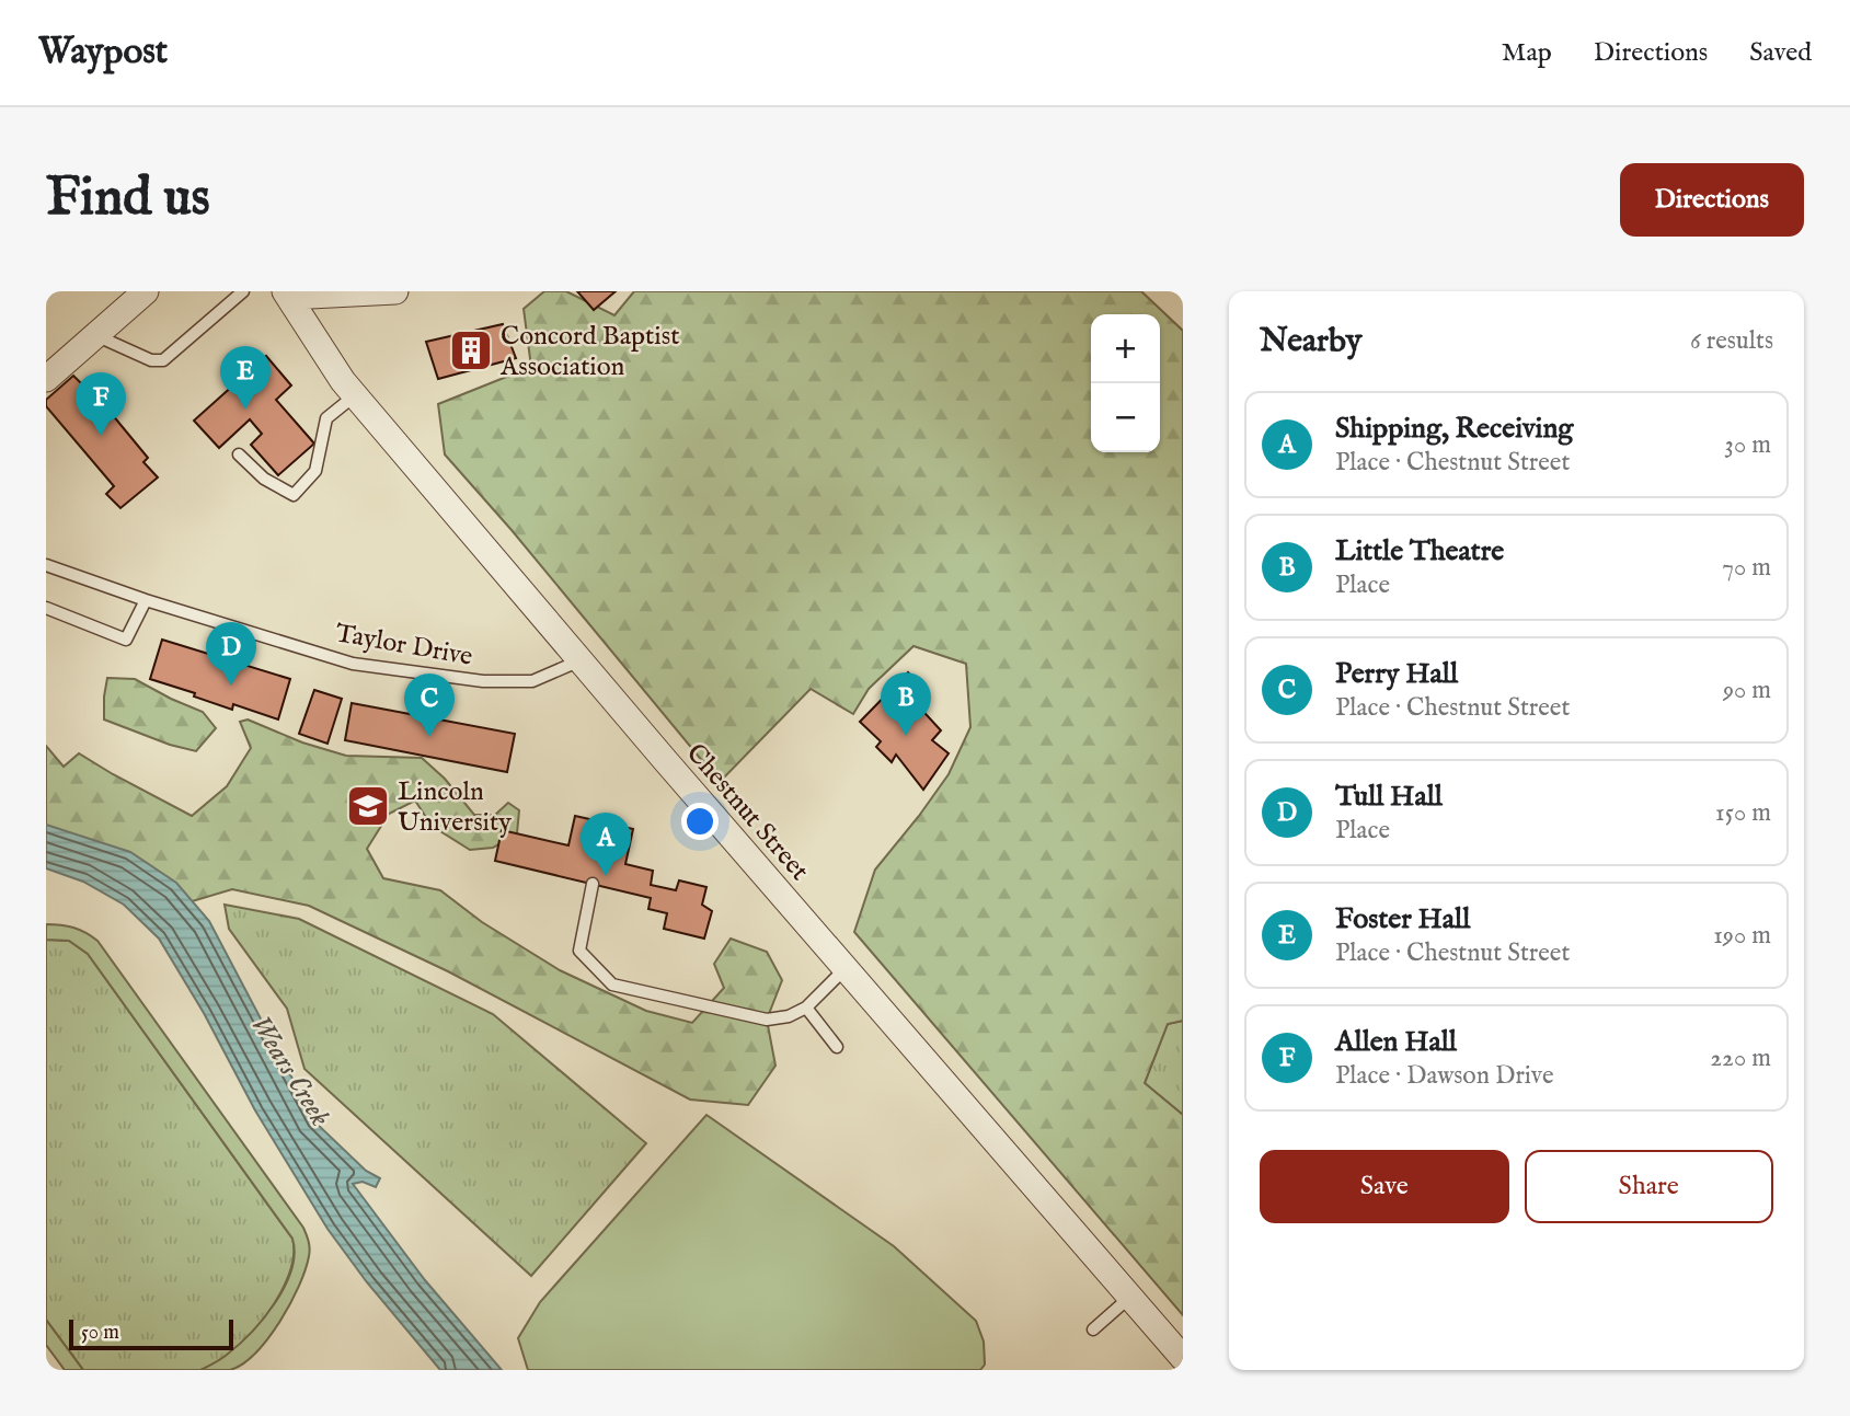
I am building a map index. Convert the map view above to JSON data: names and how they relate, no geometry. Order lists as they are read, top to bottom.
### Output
{
  "streets": {
    "street": ["Chestnut Street"],
    "lane": ["Taylor Drive"]
  },
  "crossings": [
    ["Taylor Drive", "Chestnut Street"]
  ],
  "water": ["Wears Creek"],
  "places": {
    "building": ["Concord Baptist Association"],
    "school or university": ["Lincoln University"]
  },
  "scale_bar": "50 m",
  "page": {
    "header": "Waypost",
    "nav": ["Map", "Directions", "Saved"],
    "buttons": [
      "Directions",
      ["Save", "Share"]
    ],
    "title": "Find us",
    "heading": ["Nearby", "6 results"],
    "map_buttons": ["+", "−"],
    "pins": [
      "E",
      "F",
      "D",
      "B",
      "C",
      "A"
    ],
    "list": [
      {
        "mark": "A",
        "name": "Shipping, Receiving",
        "note": "Place · Chestnut Street",
        "value": "30 m"
      },
      {
        "mark": "B",
        "name": "Little Theatre",
        "note": "Place",
        "value": "70 m"
      },
      {
        "mark": "C",
        "name": "Perry Hall",
        "note": "Place · Chestnut Street",
        "value": "90 m"
      },
      {
        "mark": "D",
        "name": "Tull Hall",
        "note": "Place",
        "value": "150 m"
      },
      {
        "mark": "E",
        "name": "Foster Hall",
        "note": "Place · Chestnut Street",
        "value": "190 m"
      },
      {
        "mark": "F",
        "name": "Allen Hall",
        "note": "Place · Dawson Drive",
        "value": "220 m"
      }
    ],
    "scale": "50 m"
  }
}
